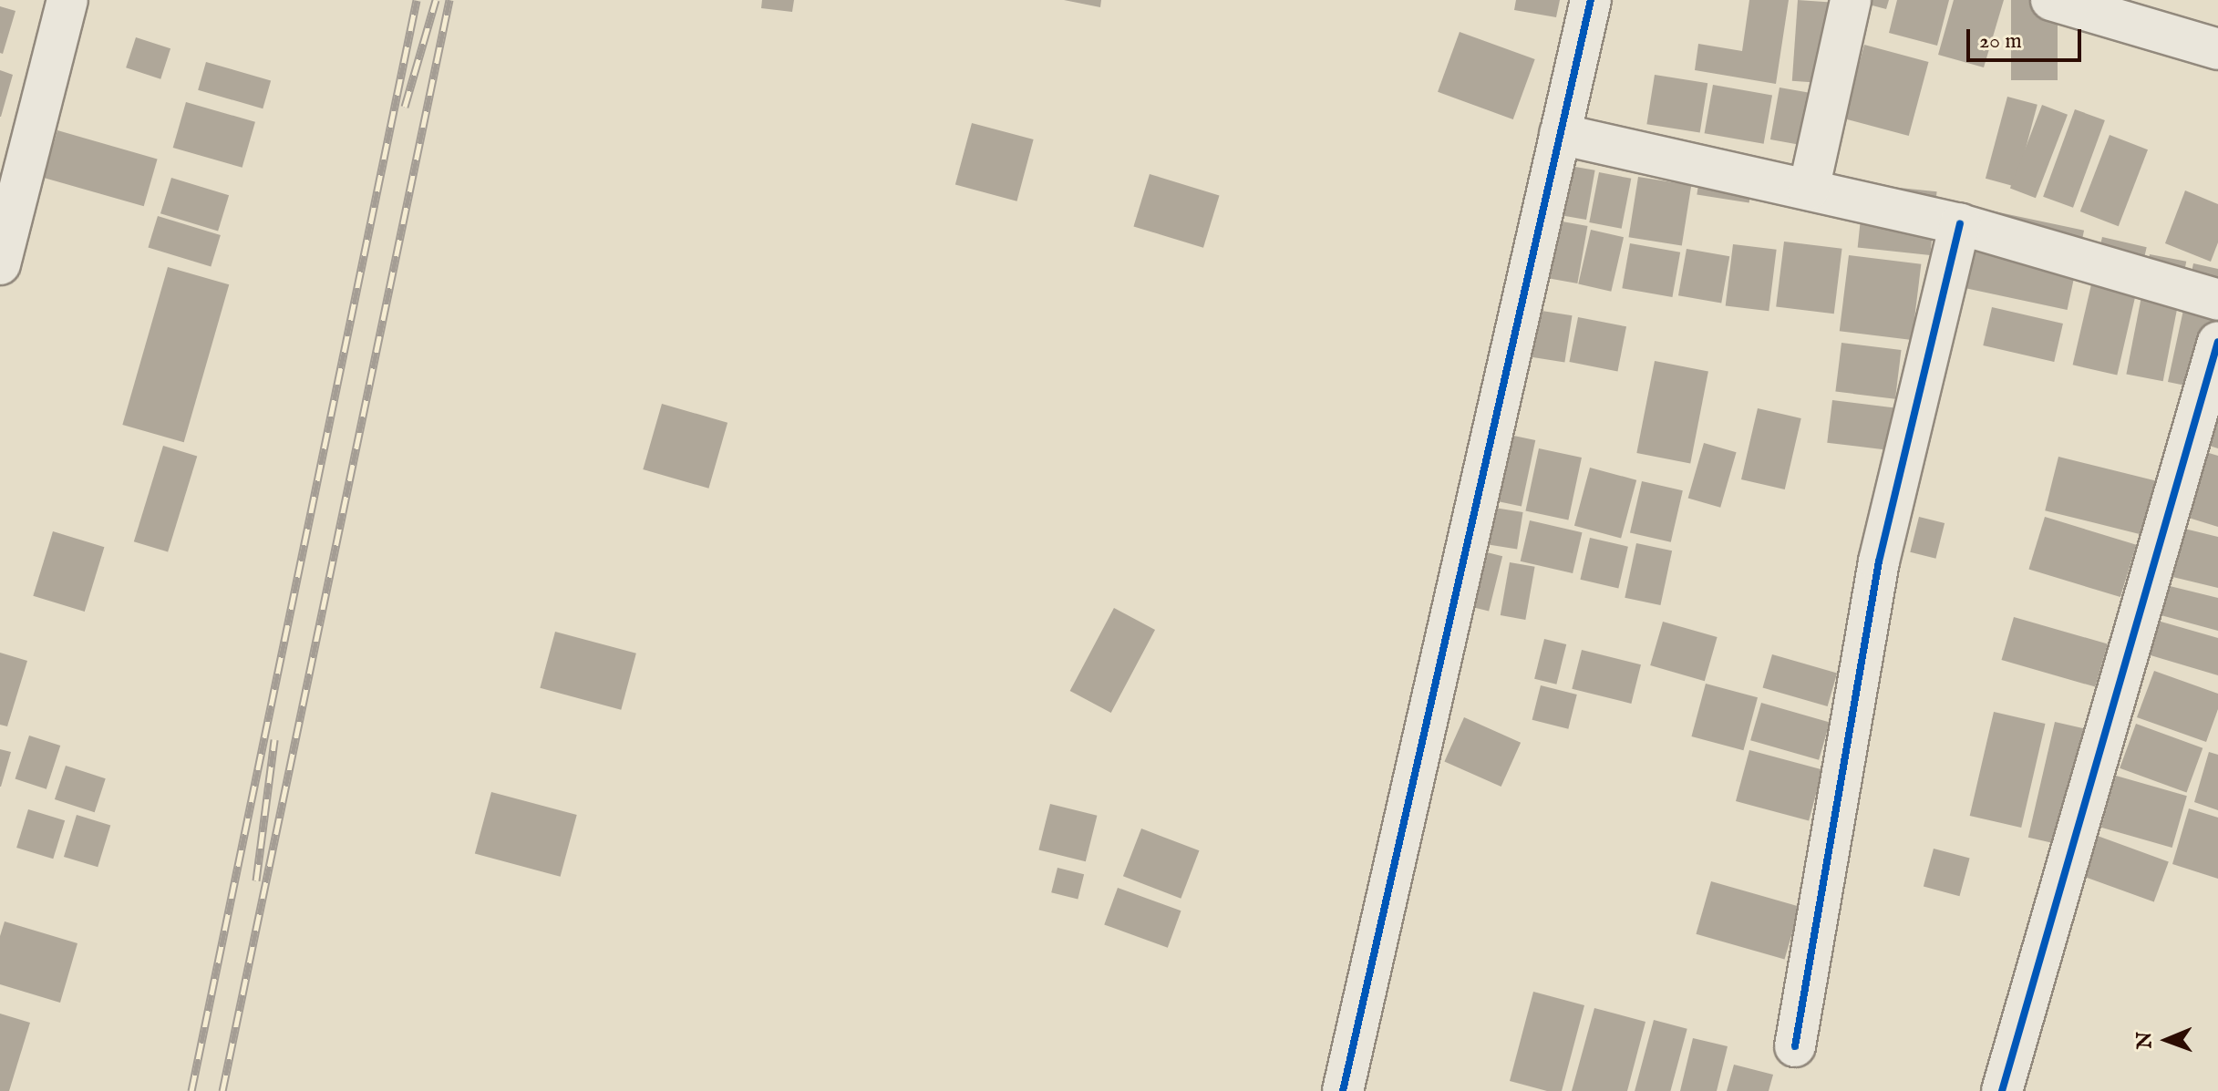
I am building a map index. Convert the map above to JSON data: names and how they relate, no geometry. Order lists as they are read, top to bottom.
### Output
{
  "scale_bar": "20 m",
  "north": "left"
}
